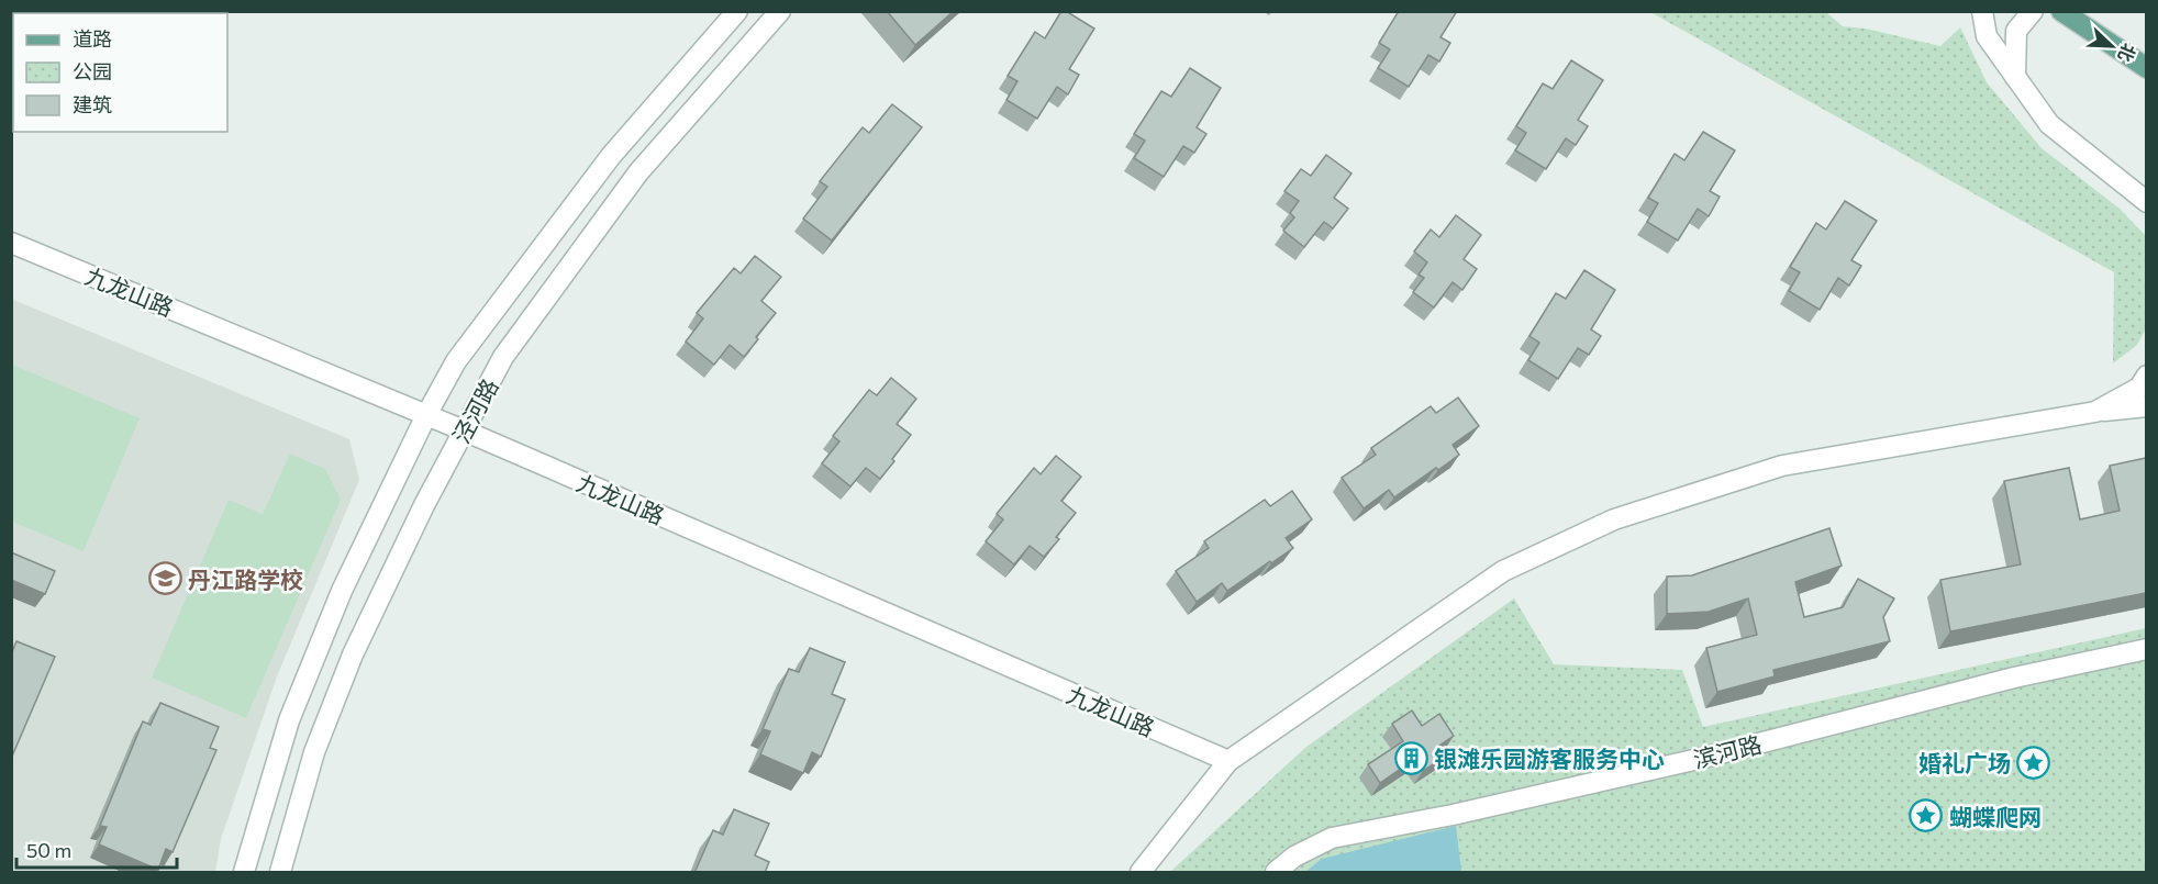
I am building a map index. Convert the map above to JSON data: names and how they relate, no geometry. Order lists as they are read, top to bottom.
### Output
{
  "streets": {
    "street": ["九龙山路", "泾河路", "滨河路"]
  },
  "crossings": [
    ["九龙山路", "泾河路"]
  ],
  "places": {
    "school or university": ["丹江路学校"],
    "building": ["银滩乐园游客服务中心"],
    "place": ["婚礼广场", "蝴蝶爬网"]
  },
  "legend": ["道路", "公园", "建筑"],
  "scale_bar": "50 m",
  "north": "bottom right"
}
